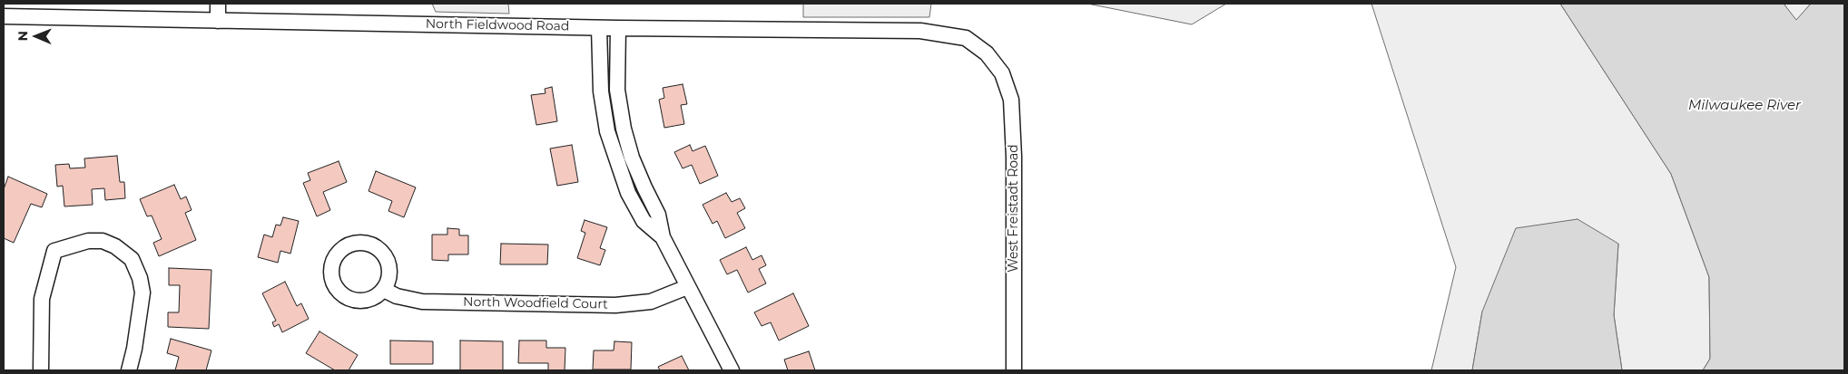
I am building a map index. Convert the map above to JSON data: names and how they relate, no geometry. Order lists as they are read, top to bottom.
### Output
{
  "streets": {
    "street": ["North Fieldwood Road", "West Freistadt Road", "North Woodfield Court"]
  },
  "crossings": [
    ["North Fieldwood Road", "West Freistadt Road"]
  ],
  "water": ["Milwaukee River"],
  "north": "left"
}
